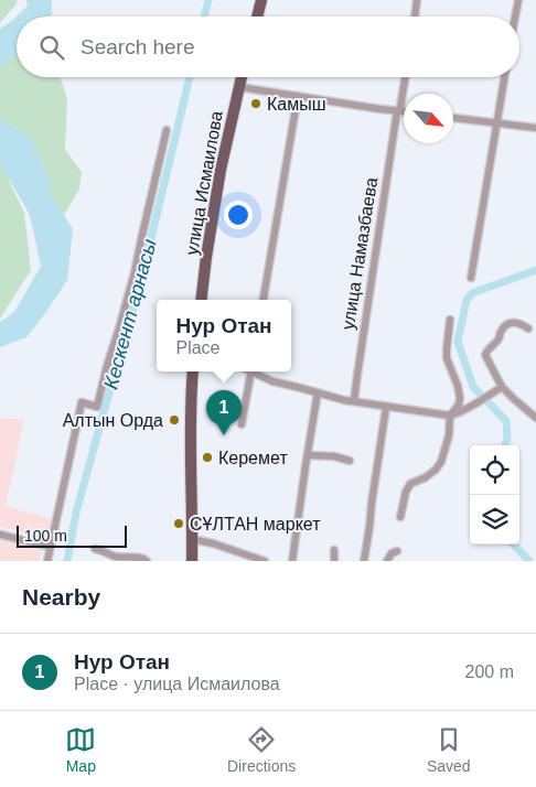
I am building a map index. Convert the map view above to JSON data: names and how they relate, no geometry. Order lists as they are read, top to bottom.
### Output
{
  "streets": {
    "main road": ["улица Исмаилова"],
    "street": ["улица Намазбаева"]
  },
  "water": ["Кескент арнасы"],
  "places": [
    "Камыш",
    "Алтын Орда",
    "Керемет",
    "СҰЛТАН маркет"
  ],
  "scale_bar": "100 m",
  "north": "bottom right",
  "page": {
    "search": "Search here",
    "popup": ["Нур Отан", "Place"],
    "pins": "1",
    "scale": "100 m",
    "heading": "Nearby",
    "list": [
      {
        "mark": "1",
        "name": "Нур Отан",
        "note": "Place · улица Исмаилова",
        "value": "200 m"
      }
    ],
    "nav": ["Map", "Directions", "Saved"]
  }
}
